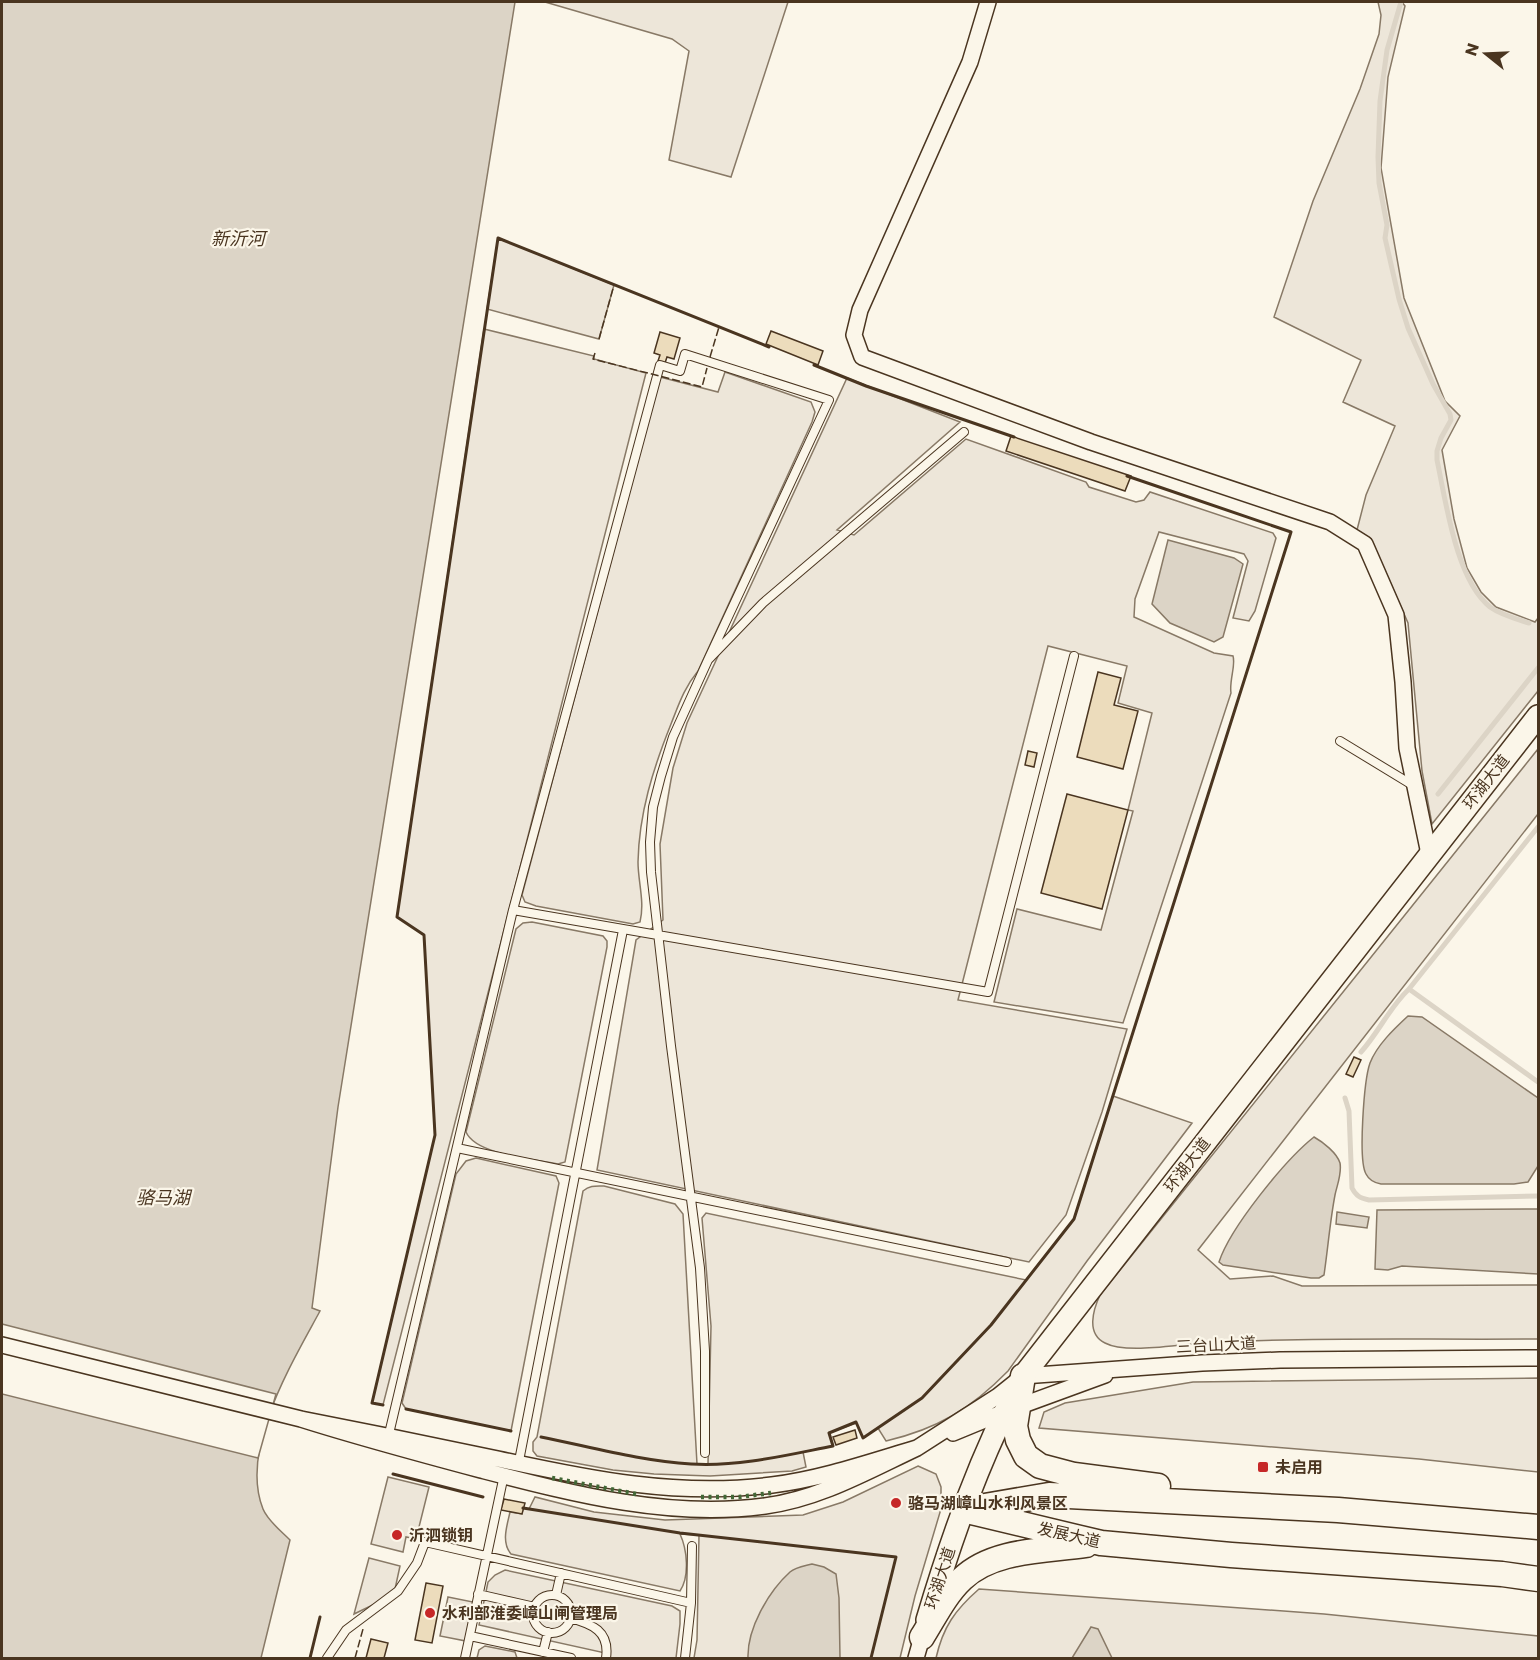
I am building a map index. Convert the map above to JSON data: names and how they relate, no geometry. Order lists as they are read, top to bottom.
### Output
{
  "streets": {
    "main road": ["环湖大道", "发展大道"],
    "street": ["三台山大道"]
  },
  "crossings": [
    ["环湖大道", "三台山大道"],
    ["环湖大道", "发展大道"]
  ],
  "water": ["新沂河", "骆马湖"],
  "places": {
    "transit": ["未启用"],
    "other": ["骆马湖嶂山水利风景区", "沂泗锁钥", "水利部淮委嶂山闸管理局"]
  },
  "north": "left"
}
